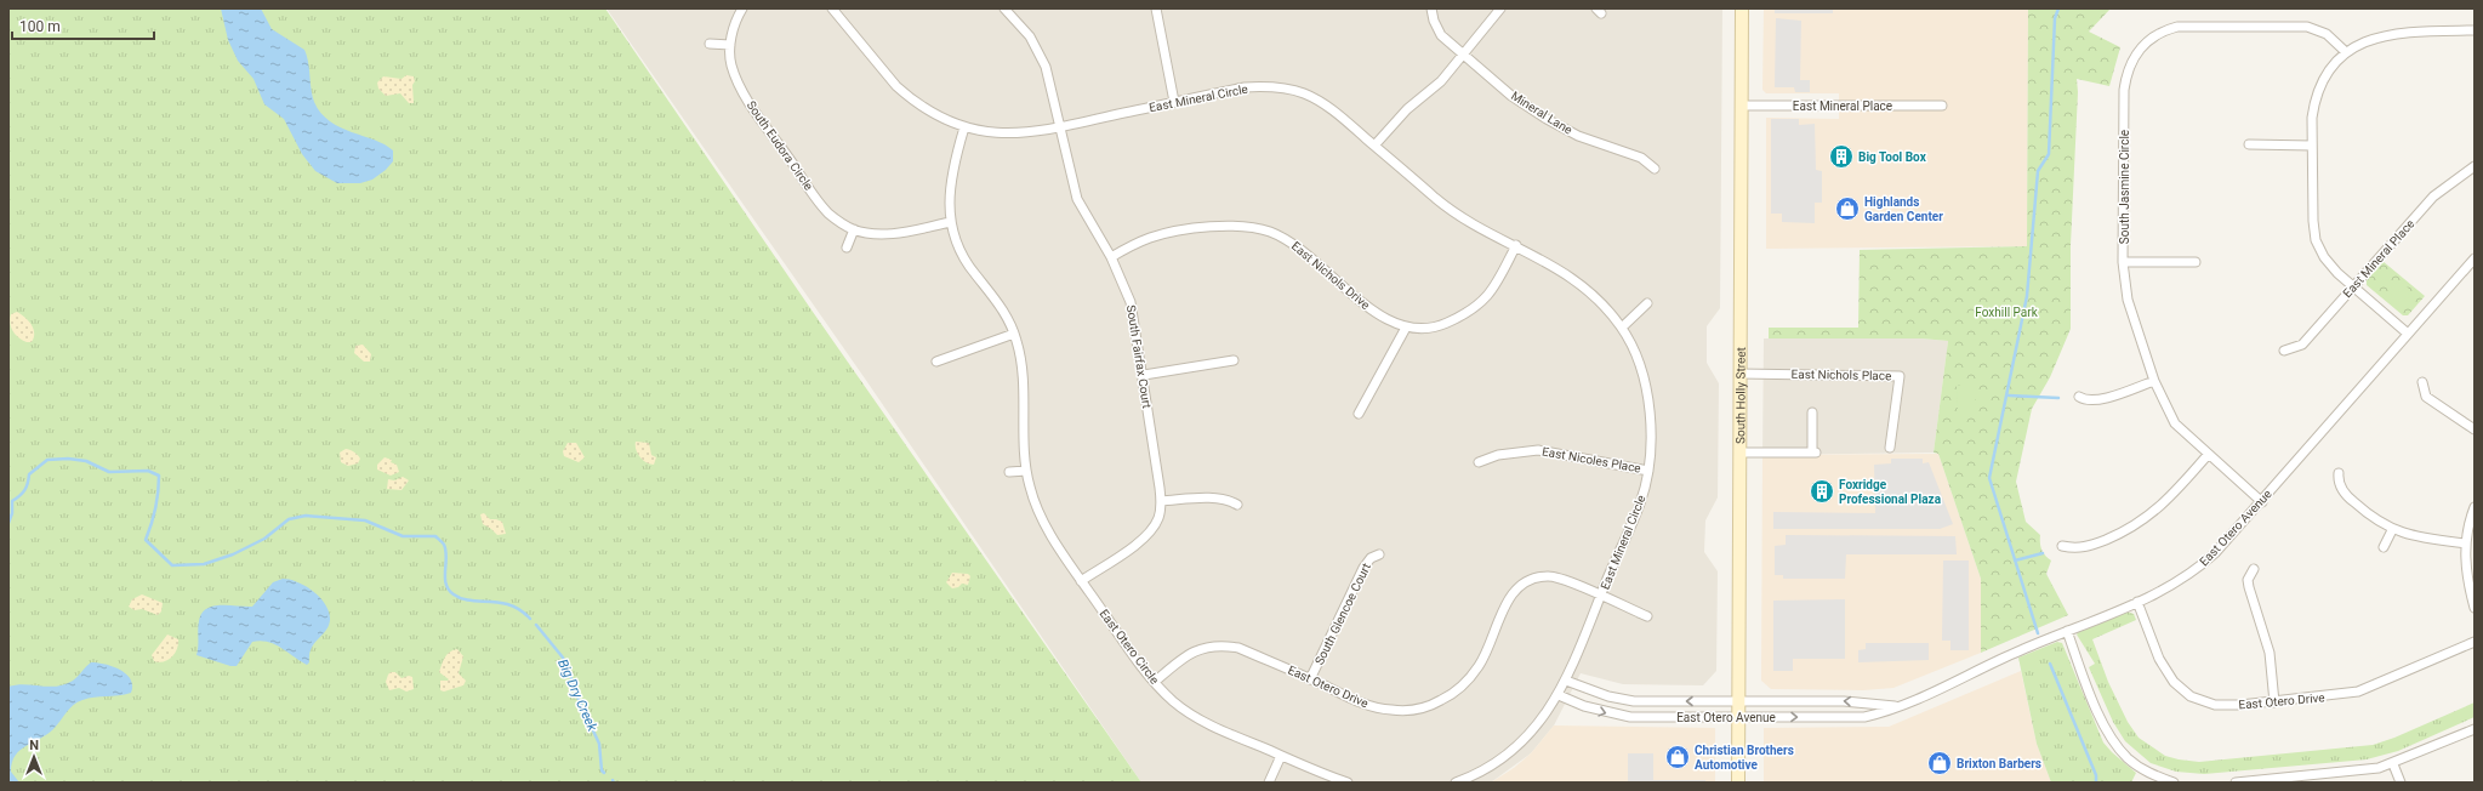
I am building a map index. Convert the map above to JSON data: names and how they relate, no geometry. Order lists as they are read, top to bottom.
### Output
{
  "streets": {
    "main road": ["South Holly Street"],
    "street": [
      "East Mineral Circle",
      "East Mineral Place",
      "Mineral Lane",
      "South Eudora Circle",
      "South Jasmine Circle",
      "East Nichols Drive",
      "South Fairfax Court",
      "East Nichols Place",
      "East Nicoles Place",
      "East Otero Avenue",
      "South Glencoe Court",
      "East Otero Circle",
      "East Otero Drive"
    ]
  },
  "crossings": [
    ["East Mineral Circle", "East Nichols Drive"],
    ["East Mineral Circle", "South Fairfax Court"],
    ["East Mineral Circle", "East Nicoles Place"],
    ["East Mineral Circle", "East Otero Avenue"],
    ["East Mineral Circle", "East Otero Circle"],
    ["East Mineral Circle", "East Otero Drive"],
    ["East Mineral Place", "South Holly Street"],
    ["South Eudora Circle", "East Otero Circle"],
    ["South Jasmine Circle", "East Otero Avenue"],
    ["East Nichols Drive", "South Fairfax Court"],
    ["South Fairfax Court", "East Otero Circle"],
    ["East Nichols Place", "South Holly Street"],
    ["South Holly Street", "East Otero Avenue"],
    ["East Otero Avenue", "East Otero Drive"],
    ["South Glencoe Court", "East Otero Drive"],
    ["East Otero Circle", "East Otero Drive"]
  ],
  "water": ["Big Dry Creek"],
  "parks": ["Foxhill Park"],
  "places": {
    "building": ["Big Tool Box", "Foxridge Professional Plaza"],
    "shop": ["Highlands Garden Center", "Christian Brothers Automotive", "Brixton Barbers"]
  },
  "scale_bar": "100 m",
  "north": "top"
}
